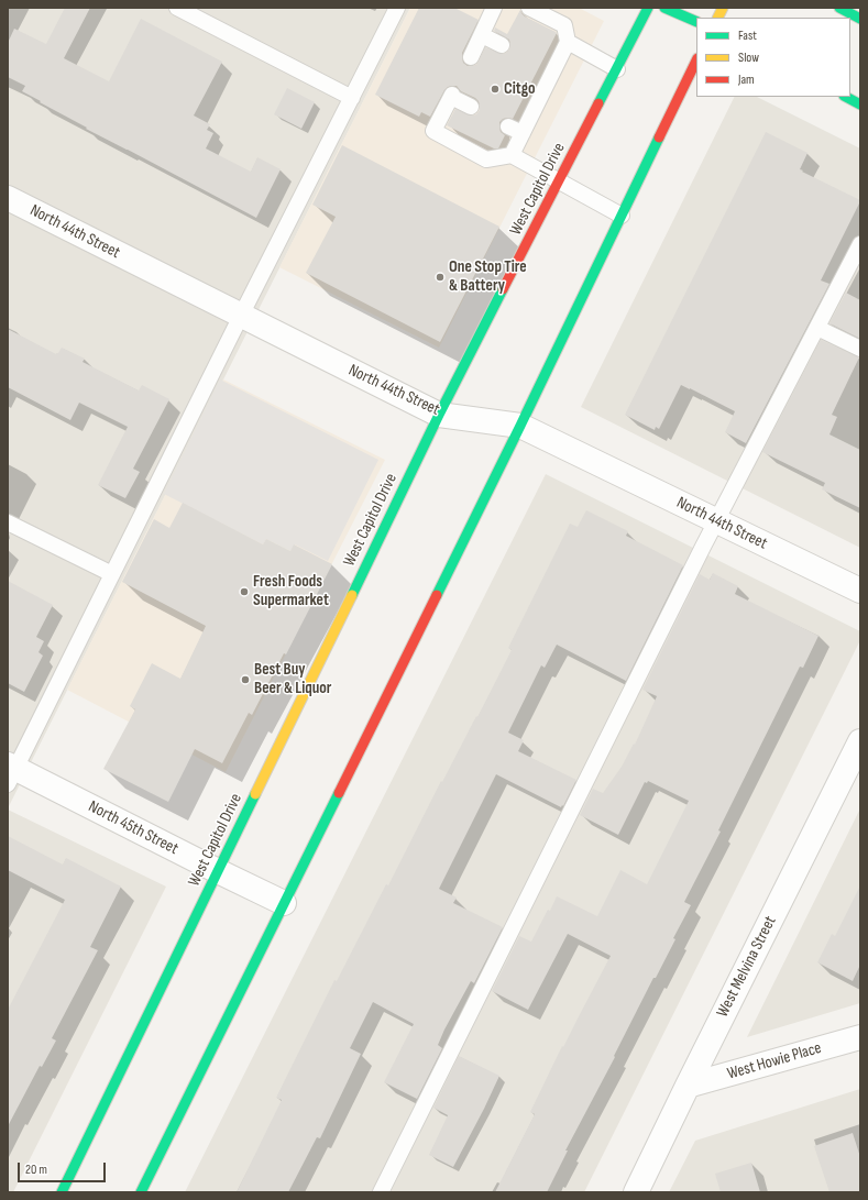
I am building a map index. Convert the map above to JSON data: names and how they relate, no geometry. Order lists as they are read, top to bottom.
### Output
{
  "streets": {
    "main road": ["West Capitol Drive"],
    "street": [
      "North 44th Street",
      "North 45th Street",
      "West Melvina Street",
      "West Howie Place"
    ]
  },
  "crossings": [
    ["West Capitol Drive", "North 44th Street"],
    ["West Capitol Drive", "North 45th Street"],
    ["West Melvina Street", "West Howie Place"]
  ],
  "places": [
    "Citgo",
    "One Stop Tire & Battery",
    "Fresh Foods Supermarket",
    "Best Buy Beer & Liquor"
  ],
  "legend": ["Fast", "Slow", "Jam"],
  "scale_bar": "20 m"
}
